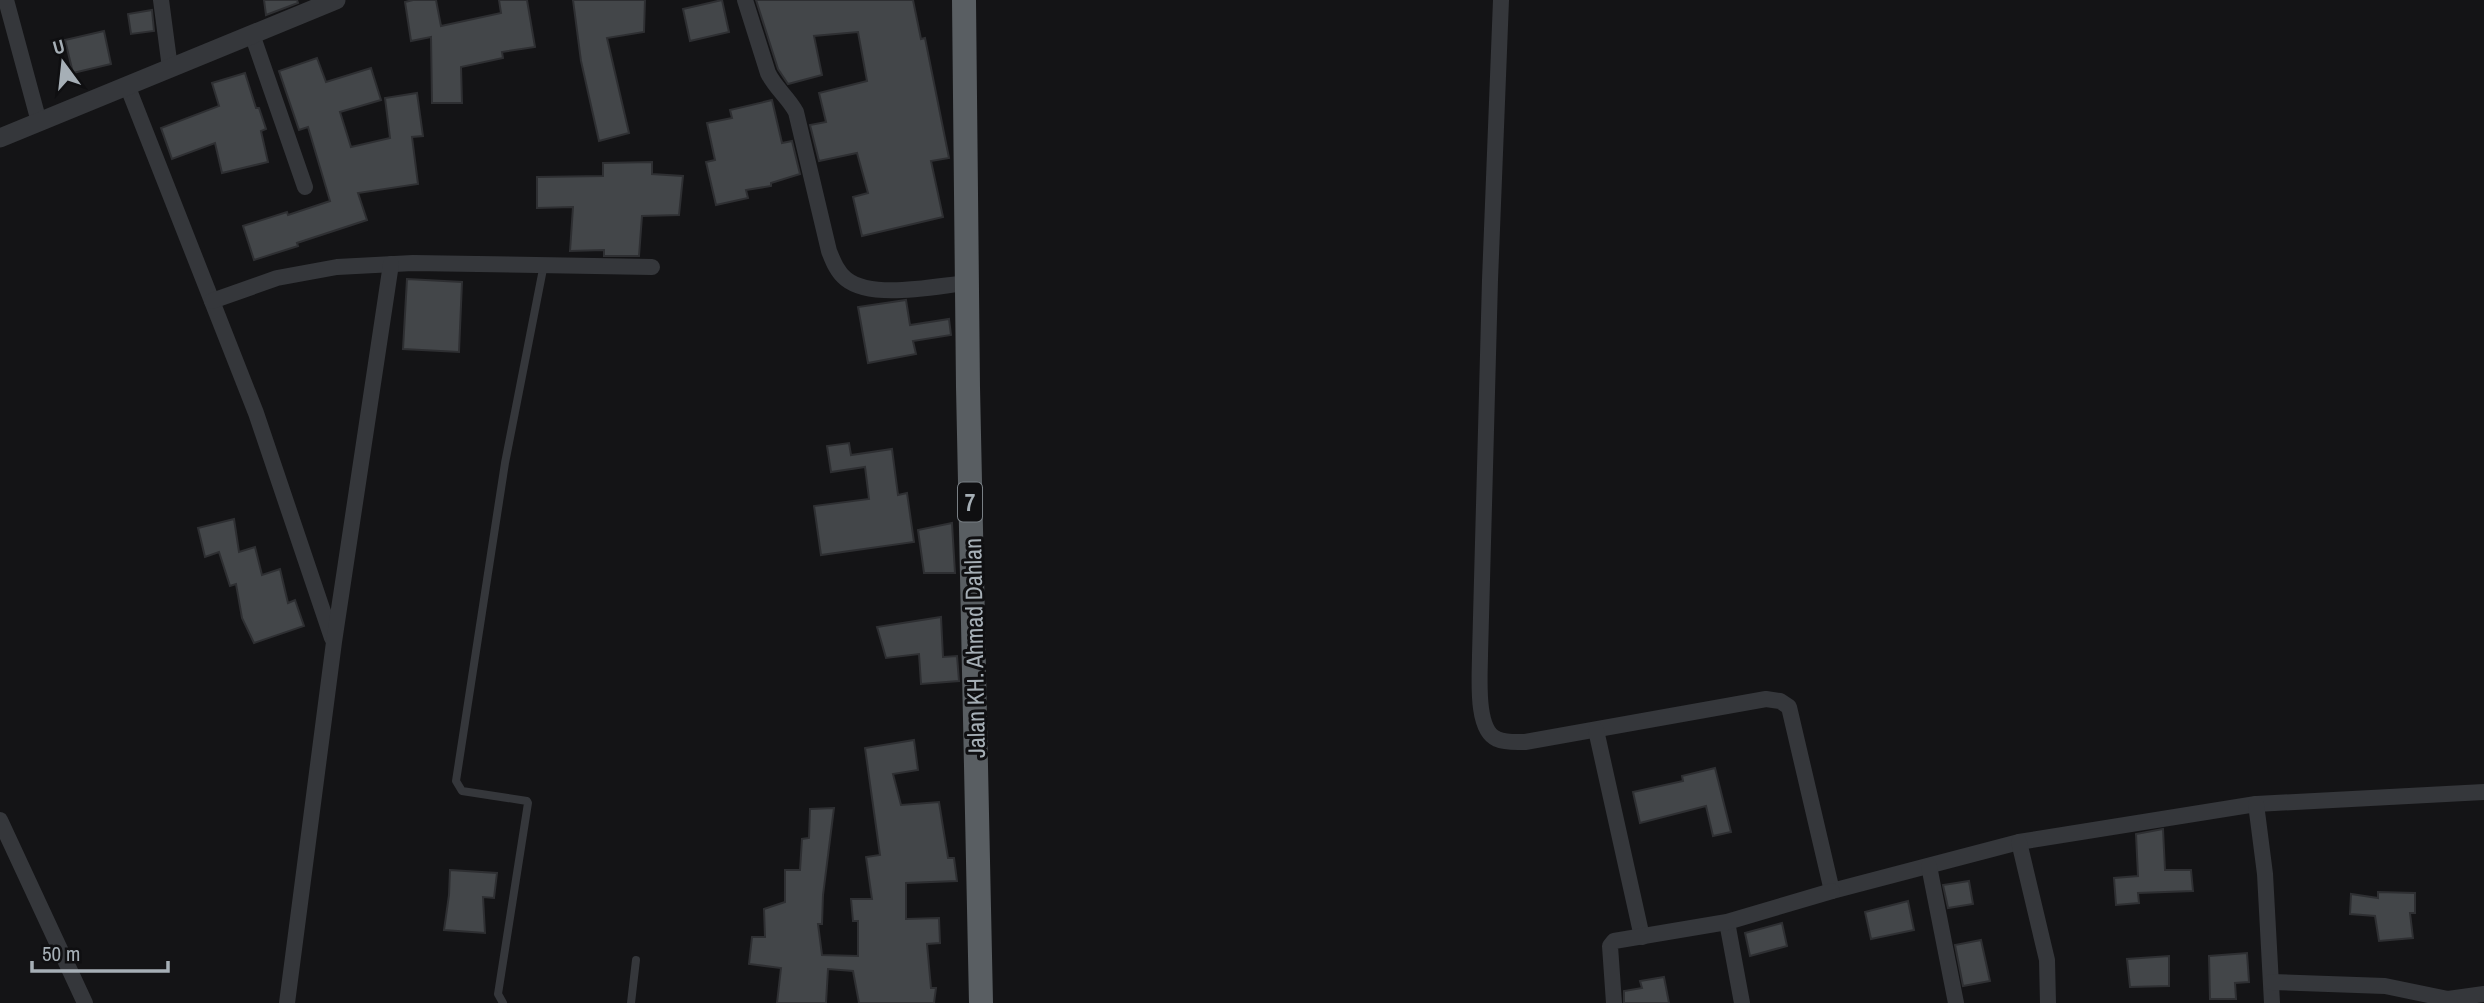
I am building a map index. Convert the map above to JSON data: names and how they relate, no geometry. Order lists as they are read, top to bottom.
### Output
{
  "streets": {
    "highway": ["7", "Jalan KH. Ahmad Dahlan"]
  },
  "scale_bar": "50 m",
  "north": "top"
}
